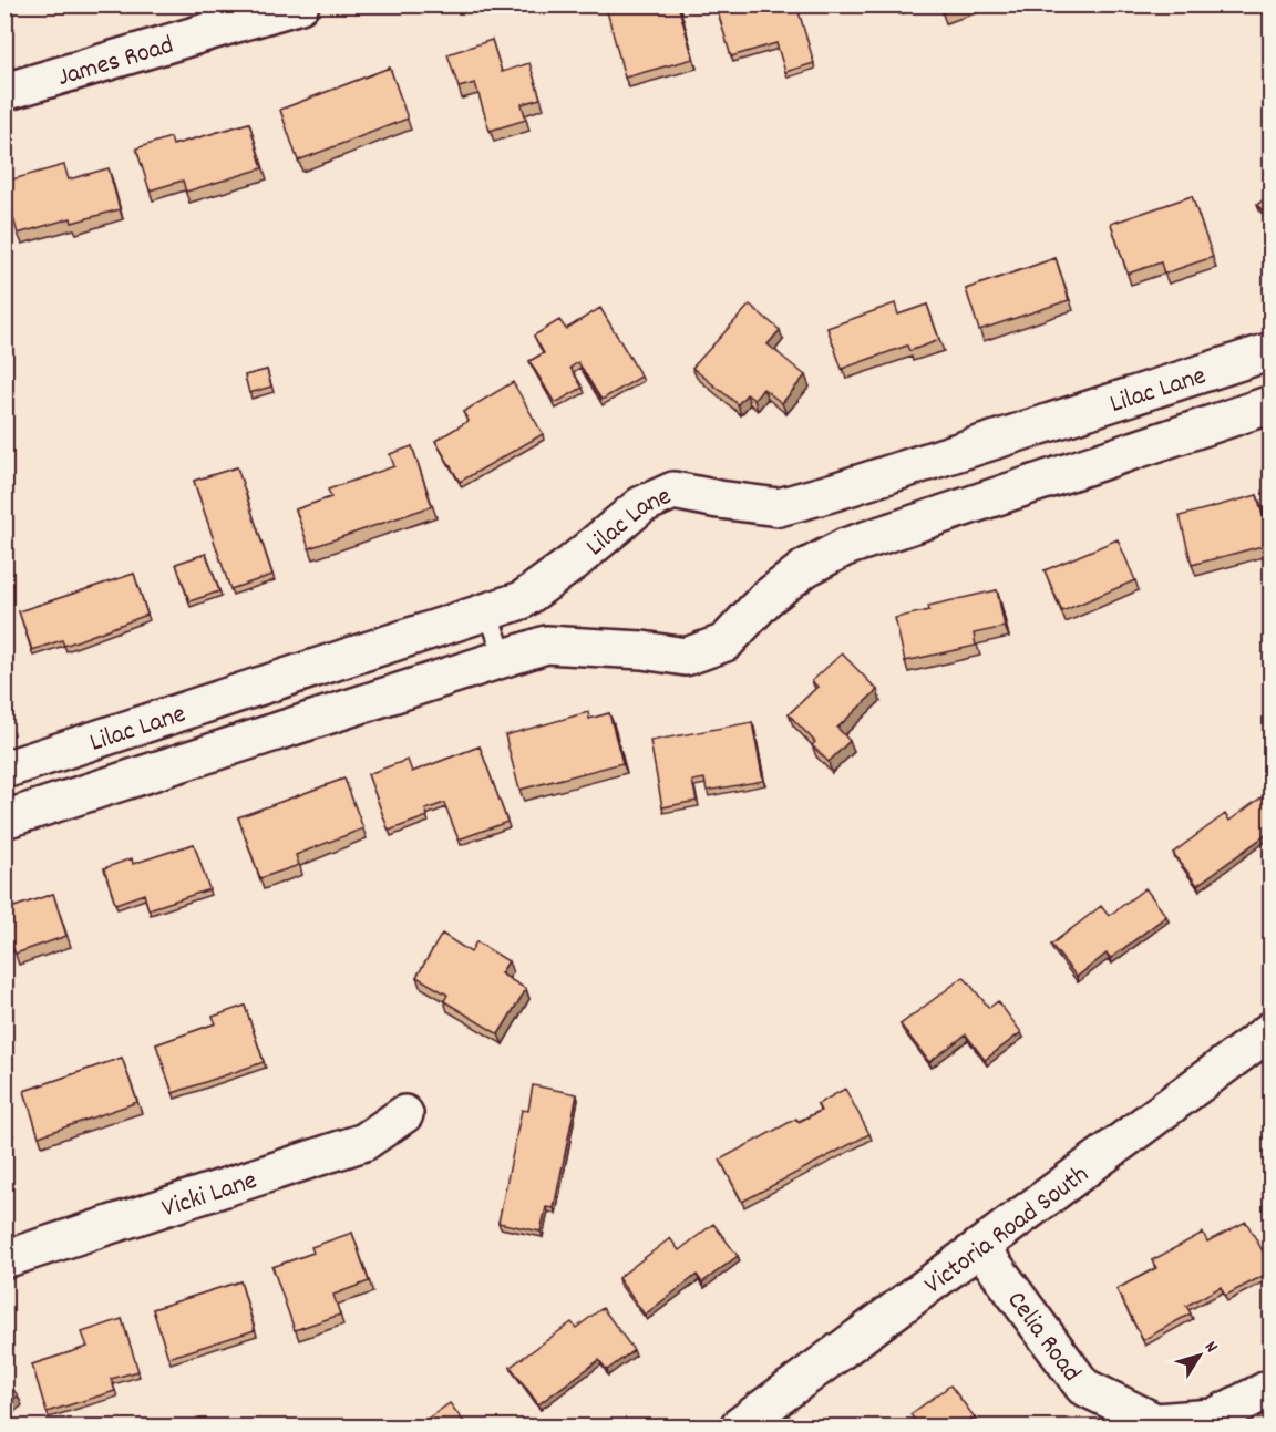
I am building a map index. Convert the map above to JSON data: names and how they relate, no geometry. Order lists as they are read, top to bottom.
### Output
{
  "streets": {
    "street": [
      "James Road",
      "Lilac Lane",
      "Vicki Lane",
      "Victoria Road South",
      "Celia Road"
    ]
  },
  "crossings": [
    ["Victoria Road South", "Celia Road"]
  ],
  "north": "top right"
}
